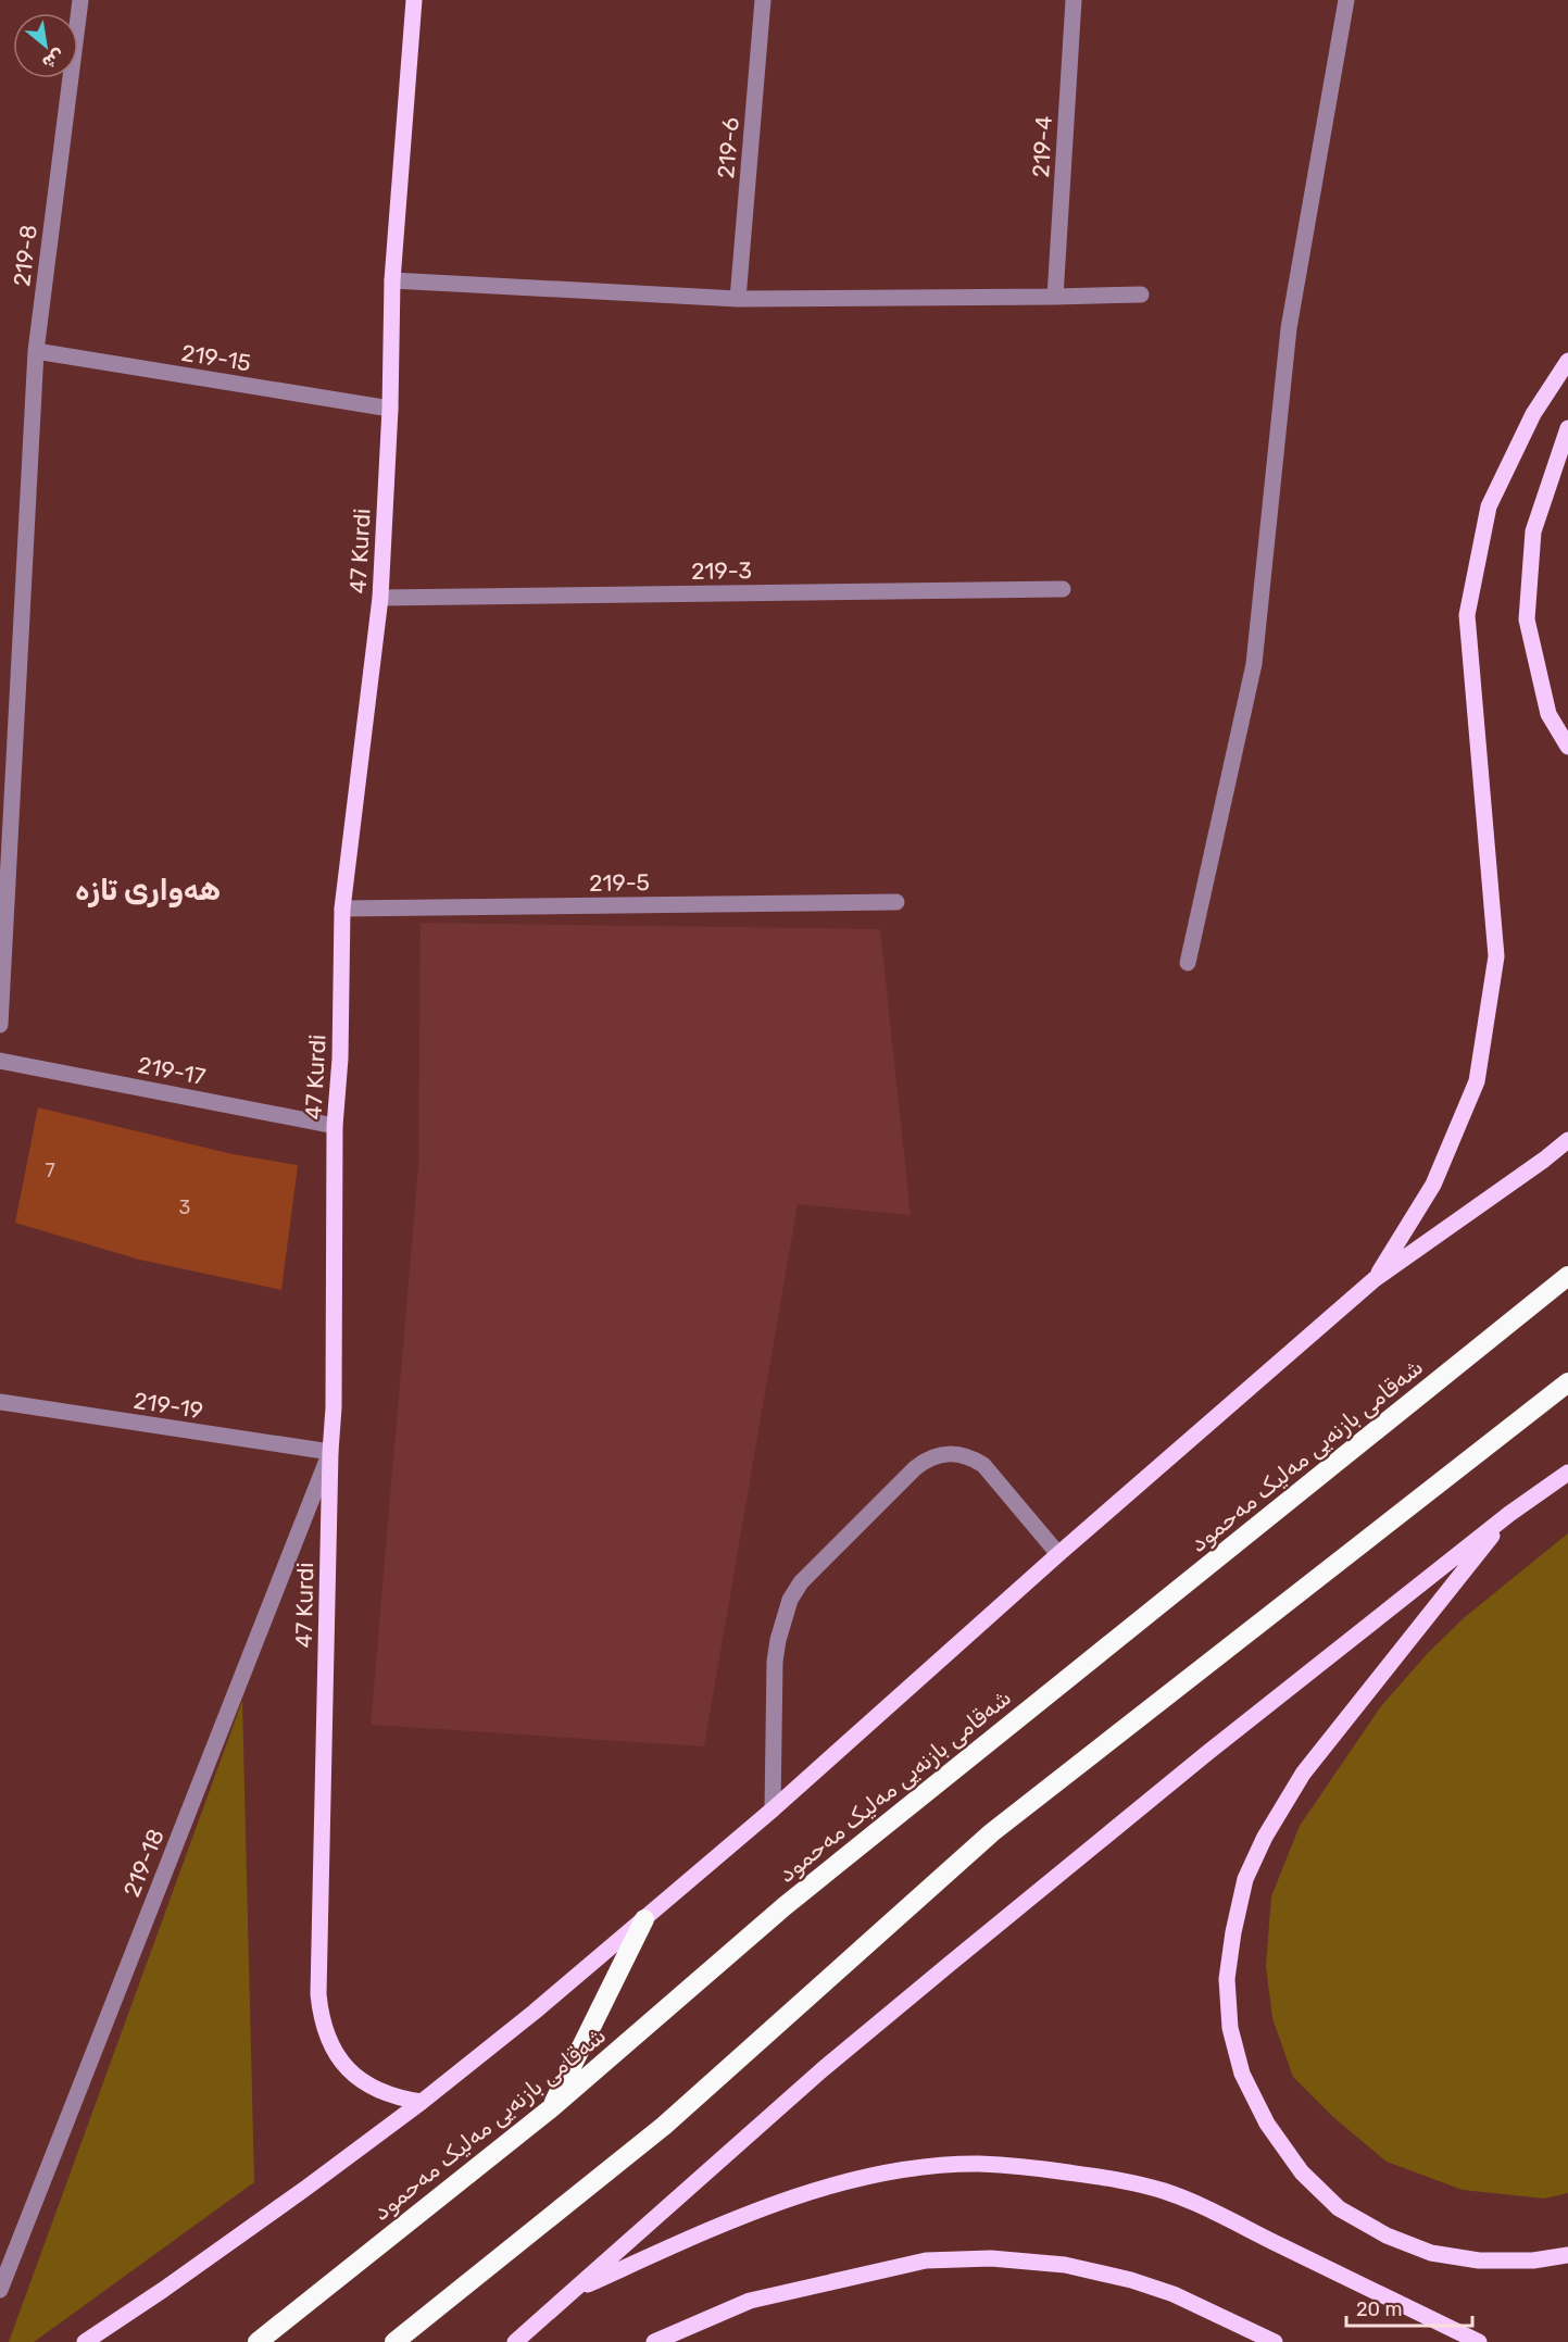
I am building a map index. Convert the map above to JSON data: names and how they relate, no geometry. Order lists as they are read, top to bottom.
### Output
{
  "streets": {
    "highway": ["شەقامی بازنەیی مەلیک مەحمود"],
    "main road": ["47 Kurdi"],
    "street": [
      "219-4",
      "219-6",
      "219-8",
      "219-15",
      "219-3",
      "219-5",
      "219-17",
      "219-19",
      "219-18"
    ]
  },
  "crossings": [
    ["219-8", "219-15"],
    ["219-15", "47 Kurdi"],
    ["47 Kurdi", "219-3"],
    ["47 Kurdi", "219-5"],
    ["47 Kurdi", "219-17"],
    ["47 Kurdi", "219-19"],
    ["47 Kurdi", "219-18"],
    ["219-19", "219-18"]
  ],
  "districts": ["هەواری تازە"],
  "house_numbers": ["7", "3"],
  "scale_bar": "20 m",
  "north": "bottom right"
}
